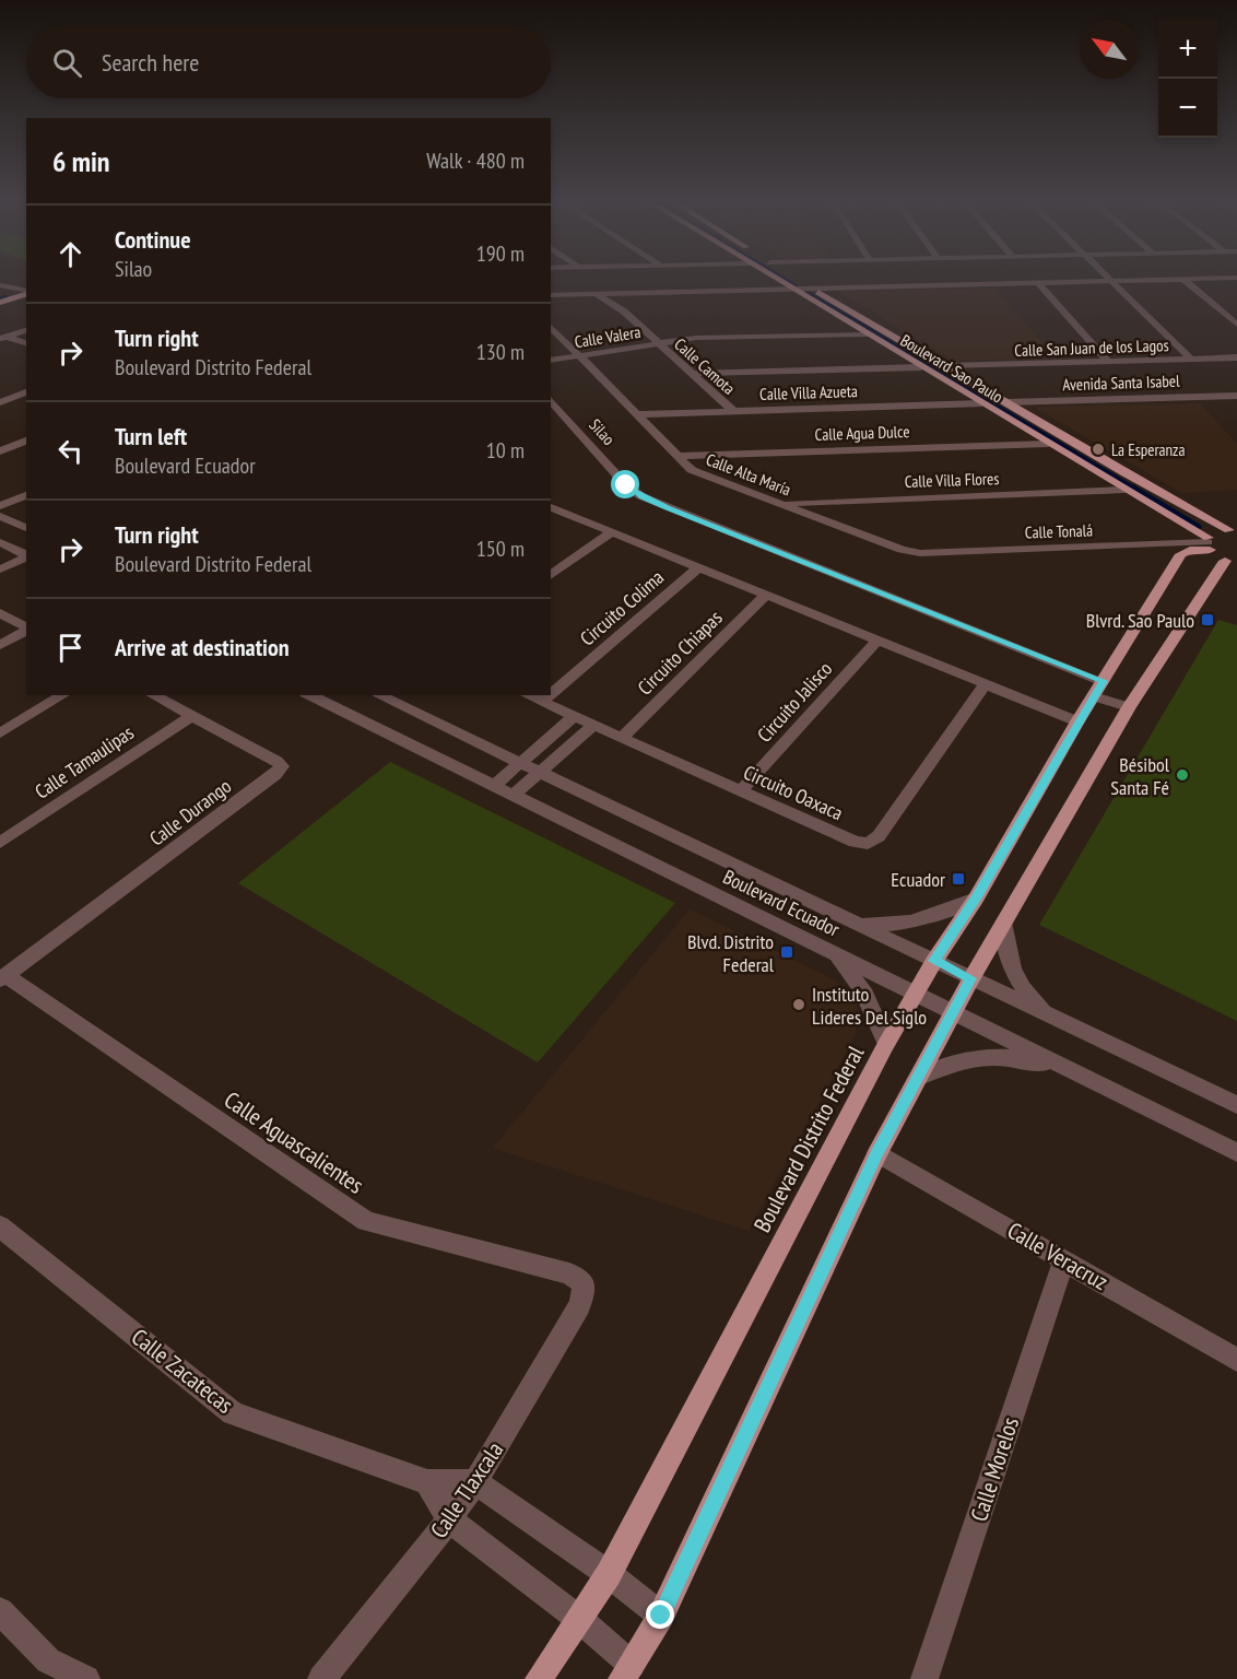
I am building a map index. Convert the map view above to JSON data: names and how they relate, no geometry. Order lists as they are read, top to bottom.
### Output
{
  "streets": {
    "main road": ["Boulevard Sao Paulo", "Boulevard Distrito Federal"],
    "street": [
      "Calle Valera",
      "Calle San Juan de los Lagos",
      "Calle Camota",
      "Avenida Santa Isabel",
      "Calle Villa Azueta",
      "Silao",
      "Calle Agua Dulce",
      "Calle Alta María",
      "Calle Villa Flores",
      "Calle Tonalá",
      "Circuito Colima",
      "Circuito Chiapas",
      "Circuito Jalisco",
      "Calle Tamaulipas",
      "Circuito Oaxaca",
      "Calle Durango",
      "Boulevard Ecuador",
      "Calle Aguascalientes",
      "Calle Veracruz",
      "Calle Zacatecas",
      "Calle Morelos",
      "Calle Tlaxcala"
    ]
  },
  "crossings": [
    ["Calle Valera", "Calle Camota"],
    ["Calle Valera", "Boulevard Sao Paulo"],
    ["Calle Valera", "Calle Alta María"],
    ["Calle San Juan de los Lagos", "Boulevard Sao Paulo"],
    ["Calle Camota", "Calle Villa Azueta"],
    ["Boulevard Sao Paulo", "Avenida Santa Isabel"],
    ["Boulevard Sao Paulo", "Calle Villa Azueta"],
    ["Boulevard Sao Paulo", "Calle Agua Dulce"],
    ["Boulevard Sao Paulo", "Calle Villa Flores"],
    ["Boulevard Sao Paulo", "Calle Tonalá"],
    ["Boulevard Sao Paulo", "Boulevard Distrito Federal"],
    ["Calle Villa Azueta", "Calle Alta María"],
    ["Silao", "Boulevard Distrito Federal"],
    ["Calle Agua Dulce", "Calle Alta María"],
    ["Calle Alta María", "Calle Villa Flores"],
    ["Calle Alta María", "Calle Tonalá"],
    ["Calle Tonalá", "Boulevard Distrito Federal"],
    ["Circuito Colima", "Circuito Oaxaca"],
    ["Circuito Chiapas", "Circuito Oaxaca"],
    ["Circuito Jalisco", "Circuito Oaxaca"],
    ["Calle Tamaulipas", "Calle Durango"],
    ["Calle Durango", "Calle Aguascalientes"],
    ["Boulevard Ecuador", "Boulevard Distrito Federal"],
    ["Calle Aguascalientes", "Calle Tlaxcala"],
    ["Calle Veracruz", "Calle Morelos"],
    ["Calle Zacatecas", "Calle Tlaxcala"]
  ],
  "places": {
    "other": ["La Esperanza", "Bésibol Santa Fé", "Instituto Lideres Del Siglo"],
    "transit": ["Blvrd. Sao Paulo", "Ecuador", "Blvd. Distrito Federal"]
  },
  "north": "top left",
  "page": {
    "map_buttons": ["+", "−"],
    "search": "Search here",
    "heading": ["6 min", "Walk · 480 m"],
    "list": [
      ["Continue", "Silao", "190 m"],
      ["Turn right", "Boulevard Distrito Federal", "130 m"],
      ["Turn left", "Boulevard Ecuador", "10 m"],
      ["Turn right", "Boulevard Distrito Federal", "150 m"],
      "Arrive at destination"
    ]
  }
}
